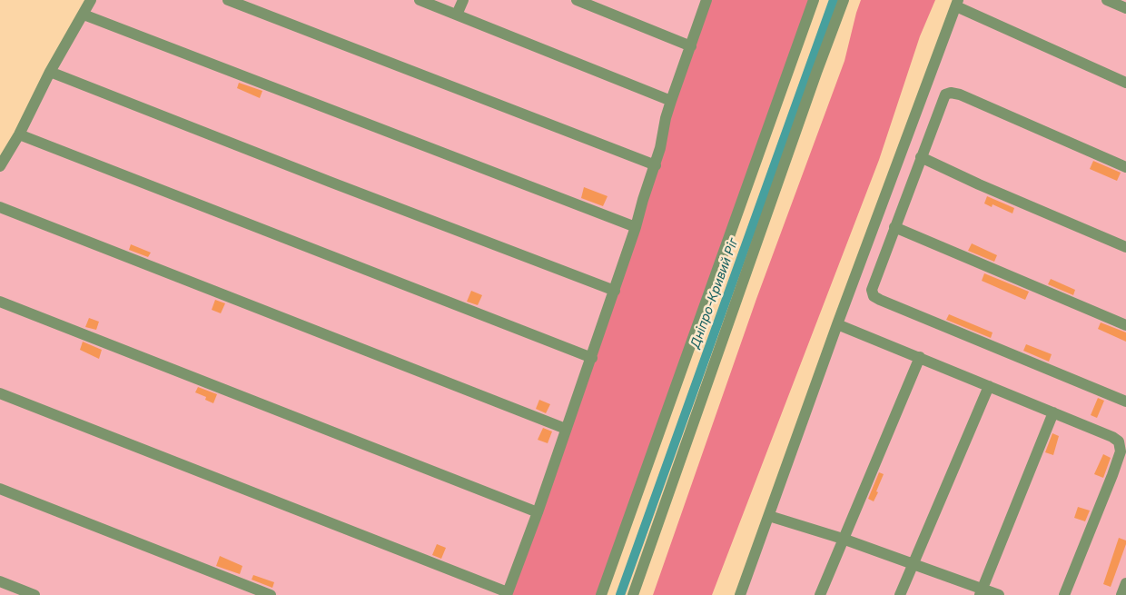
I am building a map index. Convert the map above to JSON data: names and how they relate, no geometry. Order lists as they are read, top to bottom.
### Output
{
  "water": ["Дніпро-Кривий Ріг"]
}
